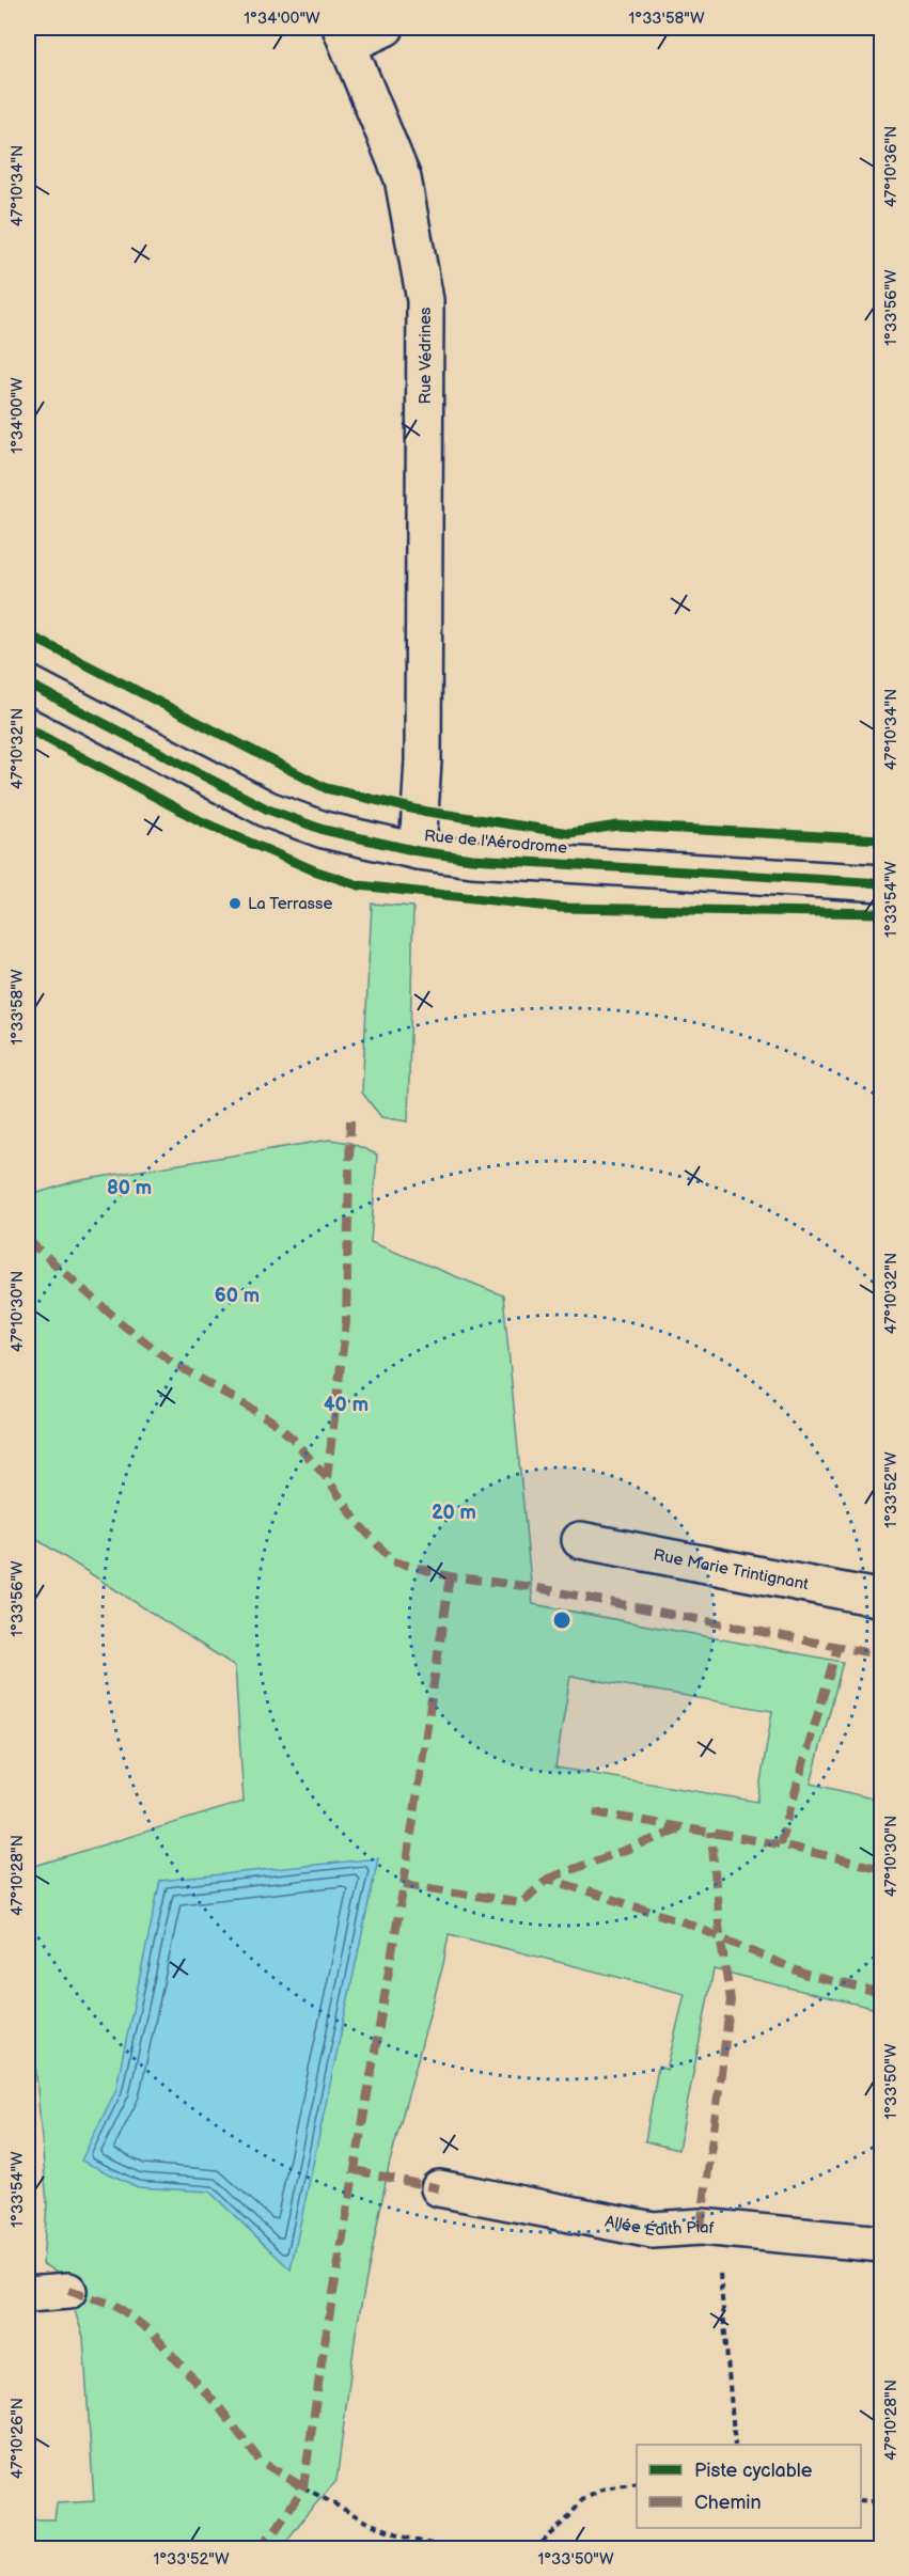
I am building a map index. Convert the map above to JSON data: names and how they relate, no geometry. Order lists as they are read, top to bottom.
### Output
{
  "streets": {
    "street": [
      "Rue Védrines",
      "Rue de l'Aérodrome",
      "Rue Marie Trintignant",
      "Allée Édith Piaf"
    ]
  },
  "crossings": [
    ["Rue Védrines", "Rue de l'Aérodrome"]
  ],
  "places": ["La Terrasse"],
  "legend": ["Piste cyclable", "Chemin"],
  "coordinates": [
    "1°34'00\"W",
    "1°33'58\"W",
    "47°10'36\"N",
    "47°10'34\"N",
    "1°33'56\"W",
    "47°10'32\"N",
    "1°33'54\"W",
    "47°10'30\"N",
    "1°33'52\"W",
    "47°10'28\"N",
    "1°33'50\"W",
    "47°10'26\"N"
  ],
  "rings": [
    "80 m",
    "60 m",
    "40 m",
    "20 m"
  ]
}
